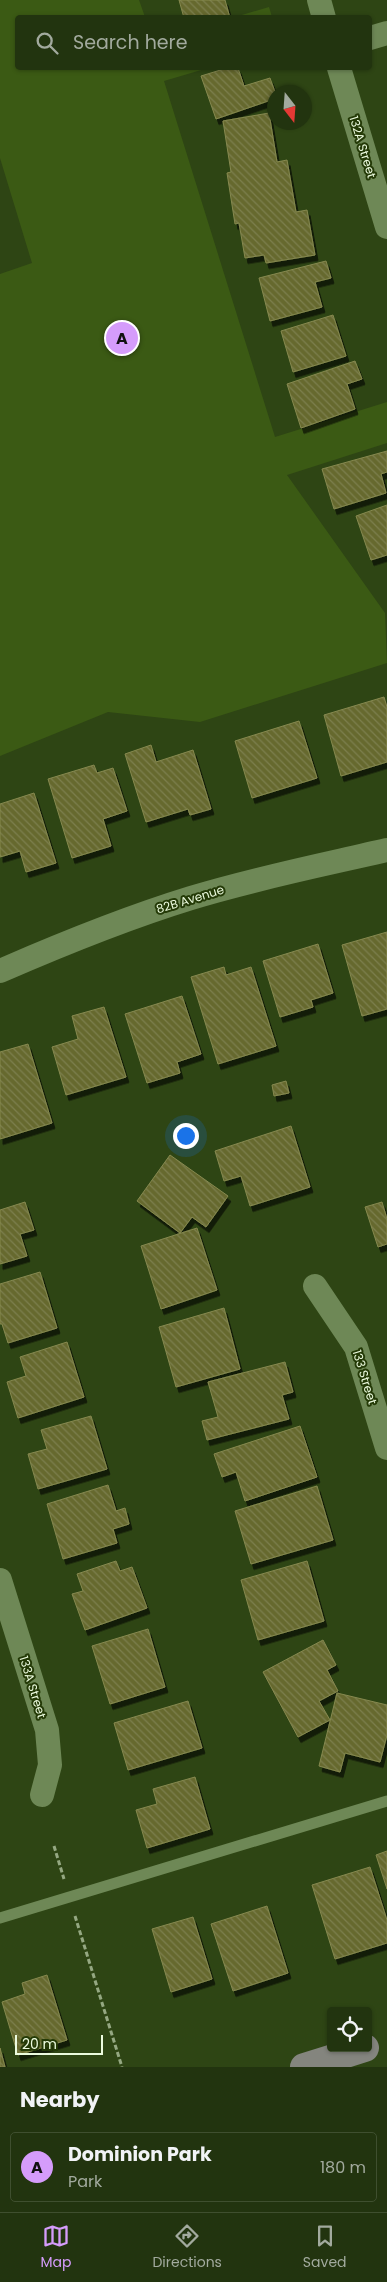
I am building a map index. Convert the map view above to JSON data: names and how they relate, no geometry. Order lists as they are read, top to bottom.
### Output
{
  "streets": {
    "street": [
      "132A Street",
      "82B Avenue",
      "133 Street",
      "133A Street"
    ]
  },
  "scale_bar": "20 m",
  "north": "bottom",
  "page": {
    "search": "Search here",
    "pins": "A",
    "scale": "20 m",
    "heading": "Nearby",
    "list": [
      {
        "mark": "A",
        "name": "Dominion Park",
        "note": "Park",
        "value": "180 m"
      }
    ],
    "nav": ["Map", "Directions", "Saved"]
  }
}
